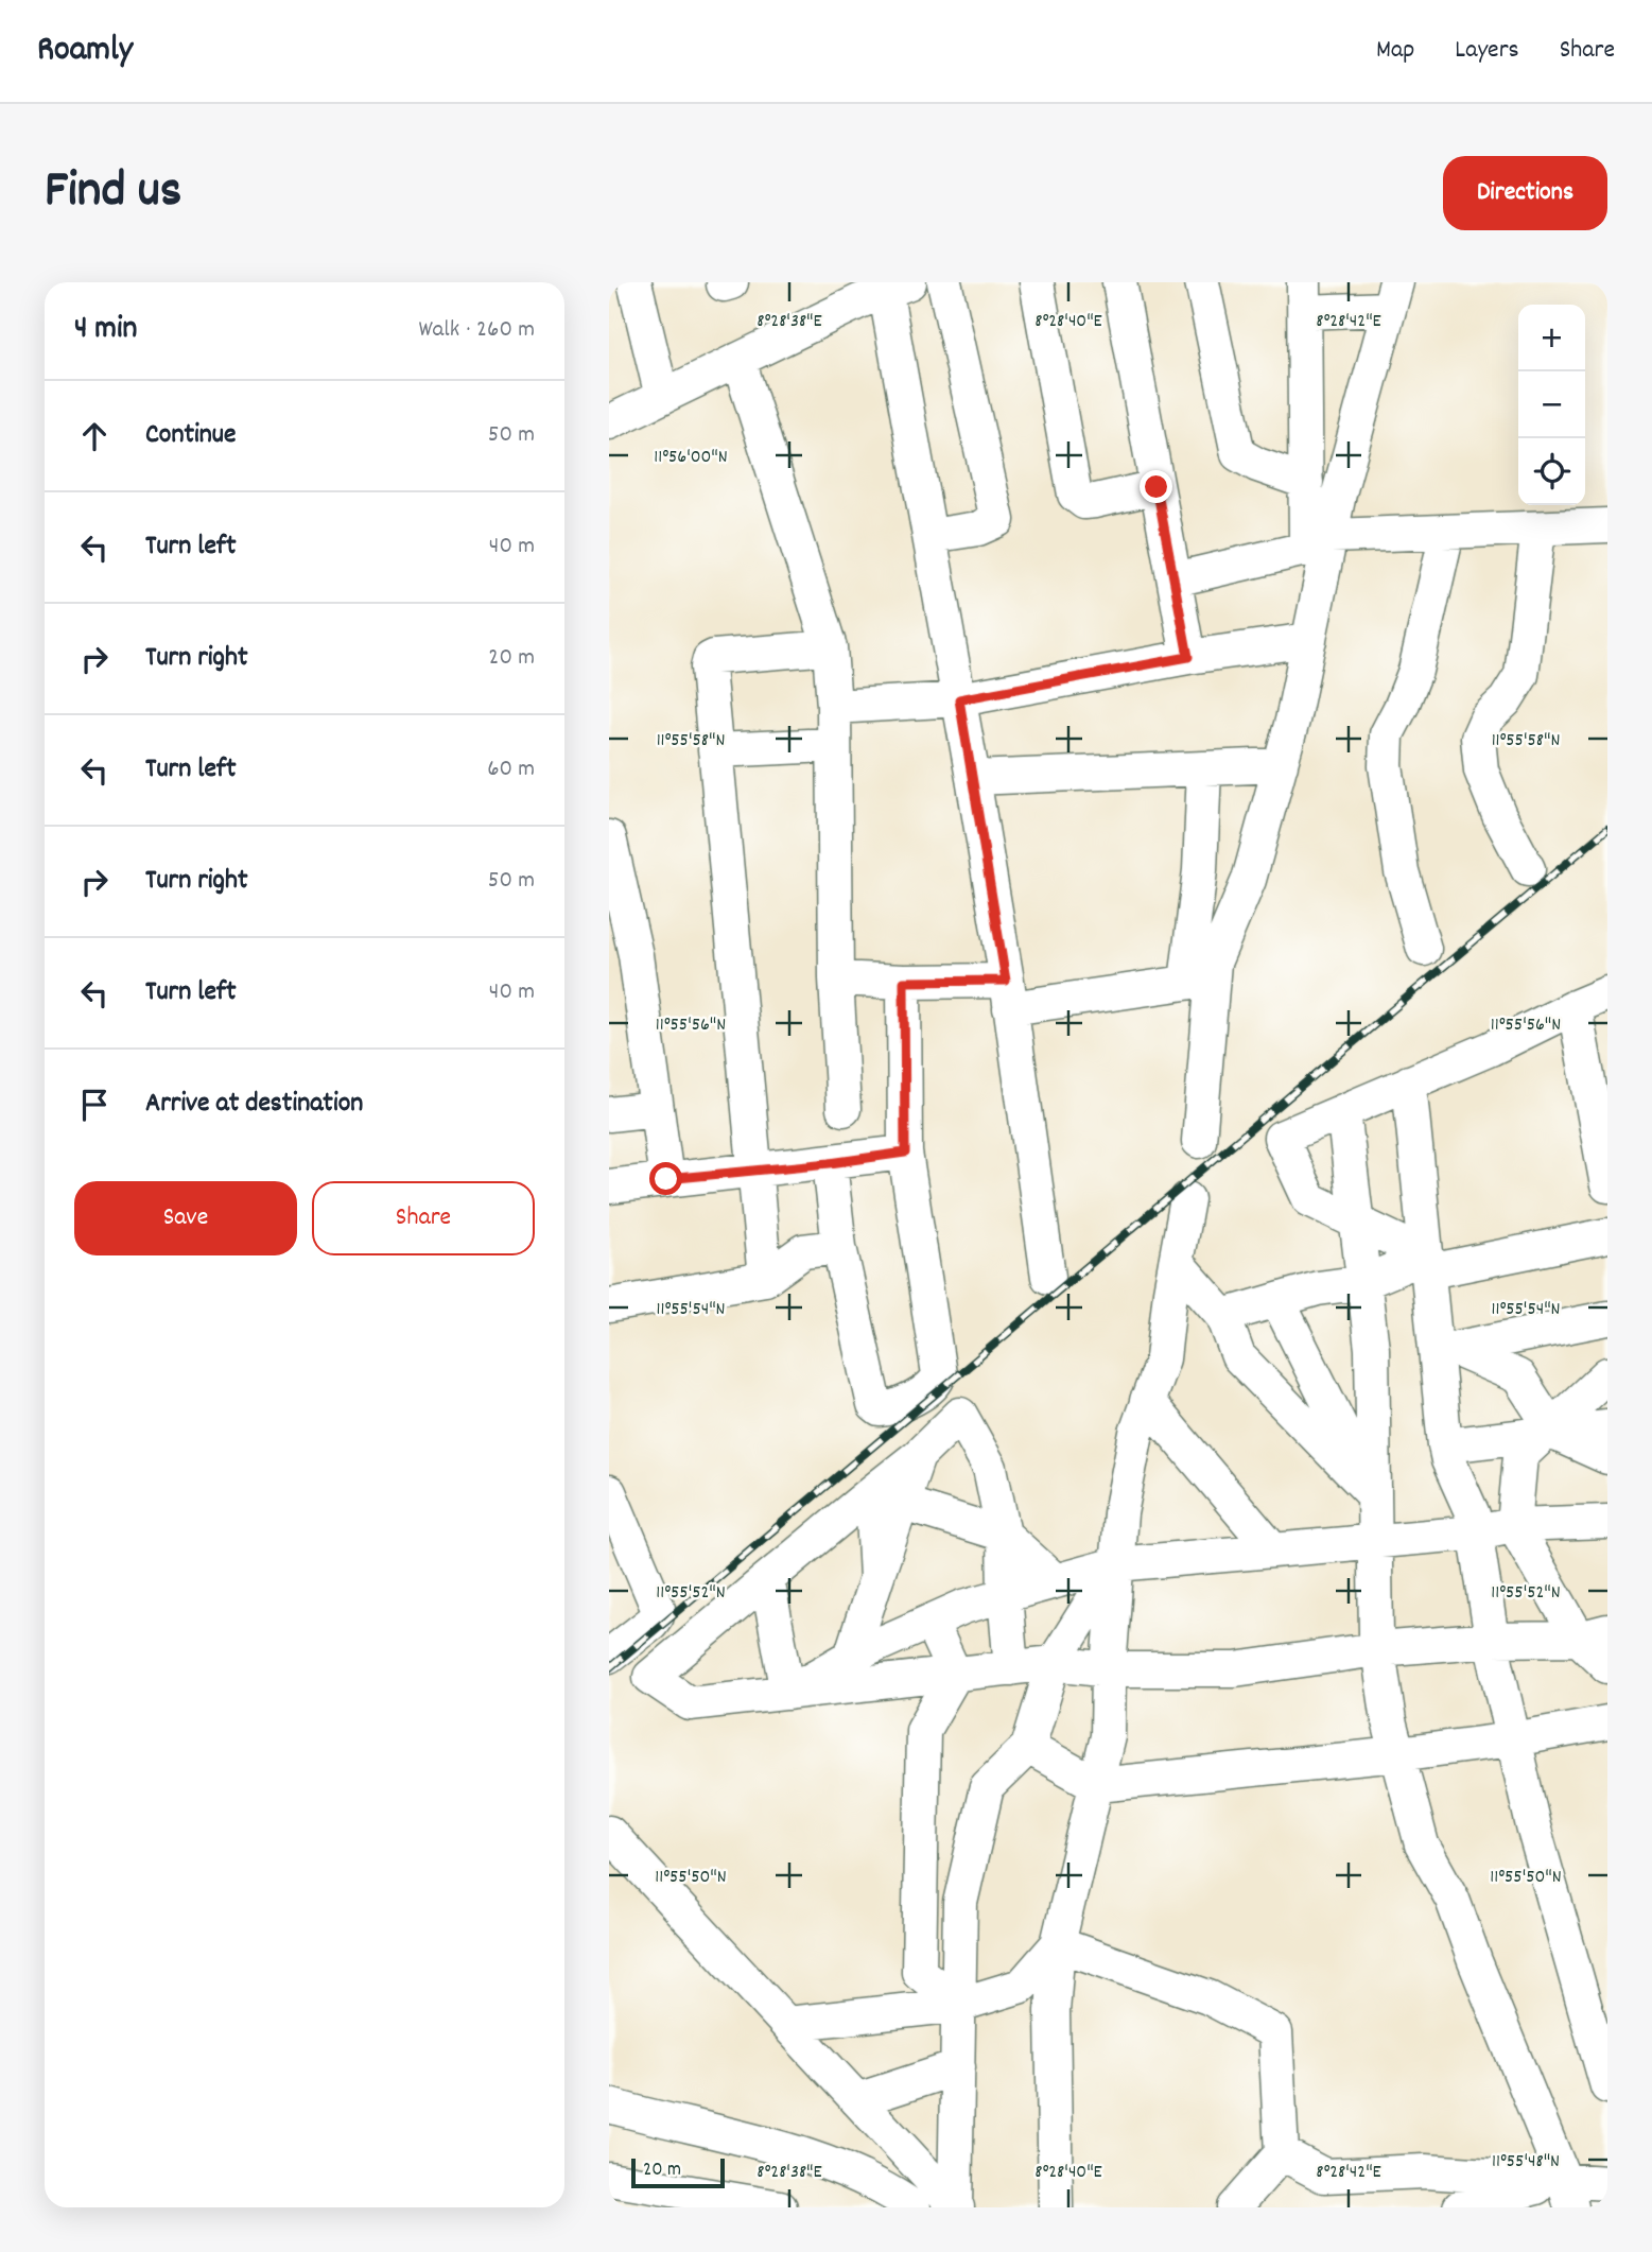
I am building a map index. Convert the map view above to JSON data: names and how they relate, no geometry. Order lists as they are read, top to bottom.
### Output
{
  "scale_bar": "20 m",
  "page": {
    "header": "Roamly",
    "nav": ["Map", "Layers", "Share"],
    "title": "Find us",
    "buttons": [
      "Directions",
      ["Save", "Share"]
    ],
    "heading": ["4 min", "Walk · 260 m"],
    "map_buttons": ["+", "−"],
    "list": [
      ["Continue", "50 m"],
      ["Turn left", "40 m"],
      ["Turn right", "20 m"],
      ["Turn left", "60 m"],
      ["Turn right", "50 m"],
      ["Turn left", "40 m"],
      "Arrive at destination"
    ],
    "scale": "20 m"
  },
  "coordinates": [
    "8°28'38\"E",
    "8°28'40\"E",
    "8°28'42\"E",
    "11°56'00\"N",
    "11°55'58\"N",
    "11°55'56\"N",
    "11°55'54\"N",
    "11°55'52\"N",
    "11°55'50\"N",
    "11°55'48\"N"
  ]
}
